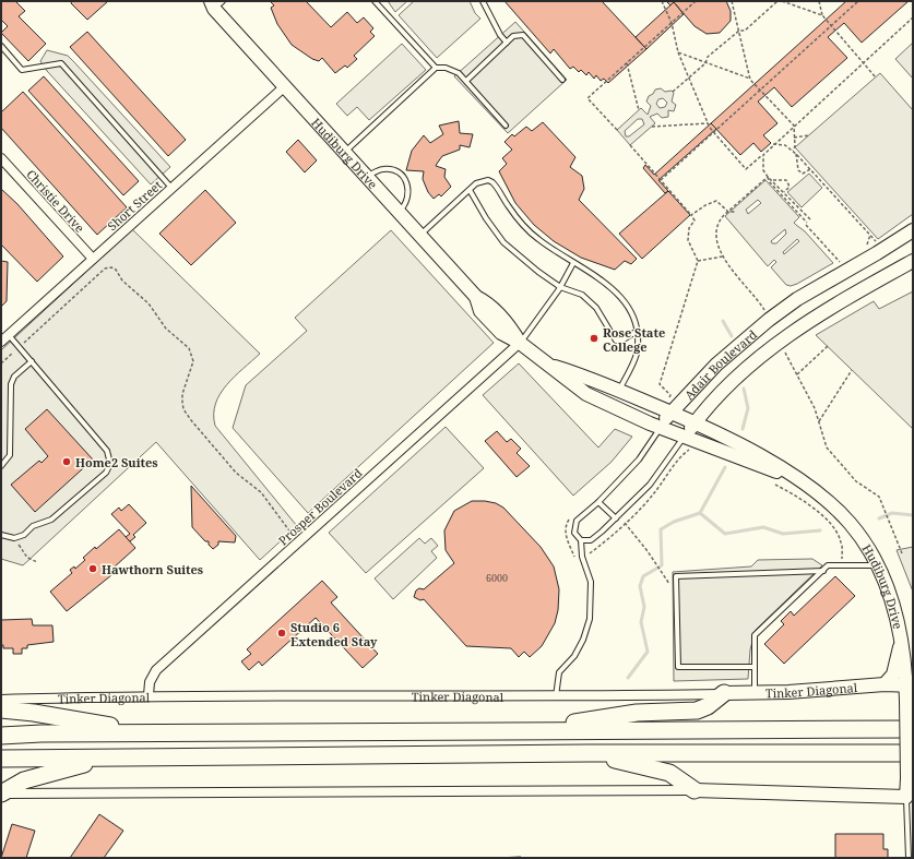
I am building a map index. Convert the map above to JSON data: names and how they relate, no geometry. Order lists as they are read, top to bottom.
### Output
{
  "streets": {
    "street": [
      "Hudiburg Drive",
      "Christie Drive",
      "Short Street",
      "Adair Boulevard",
      "Prosper Boulevard",
      "Tinker Diagonal"
    ]
  },
  "crossings": [
    ["Hudiburg Drive", "Short Street"],
    ["Hudiburg Drive", "Adair Boulevard"],
    ["Hudiburg Drive", "Prosper Boulevard"],
    ["Hudiburg Drive", "Tinker Diagonal"],
    ["Christie Drive", "Short Street"],
    ["Adair Boulevard", "Tinker Diagonal"],
    ["Prosper Boulevard", "Tinker Diagonal"]
  ],
  "places": [
    "Rose State College",
    "Home2 Suites",
    "Hawthorn Suites",
    "Studio 6 Extended Stay"
  ],
  "house_numbers": ["6000"]
}
